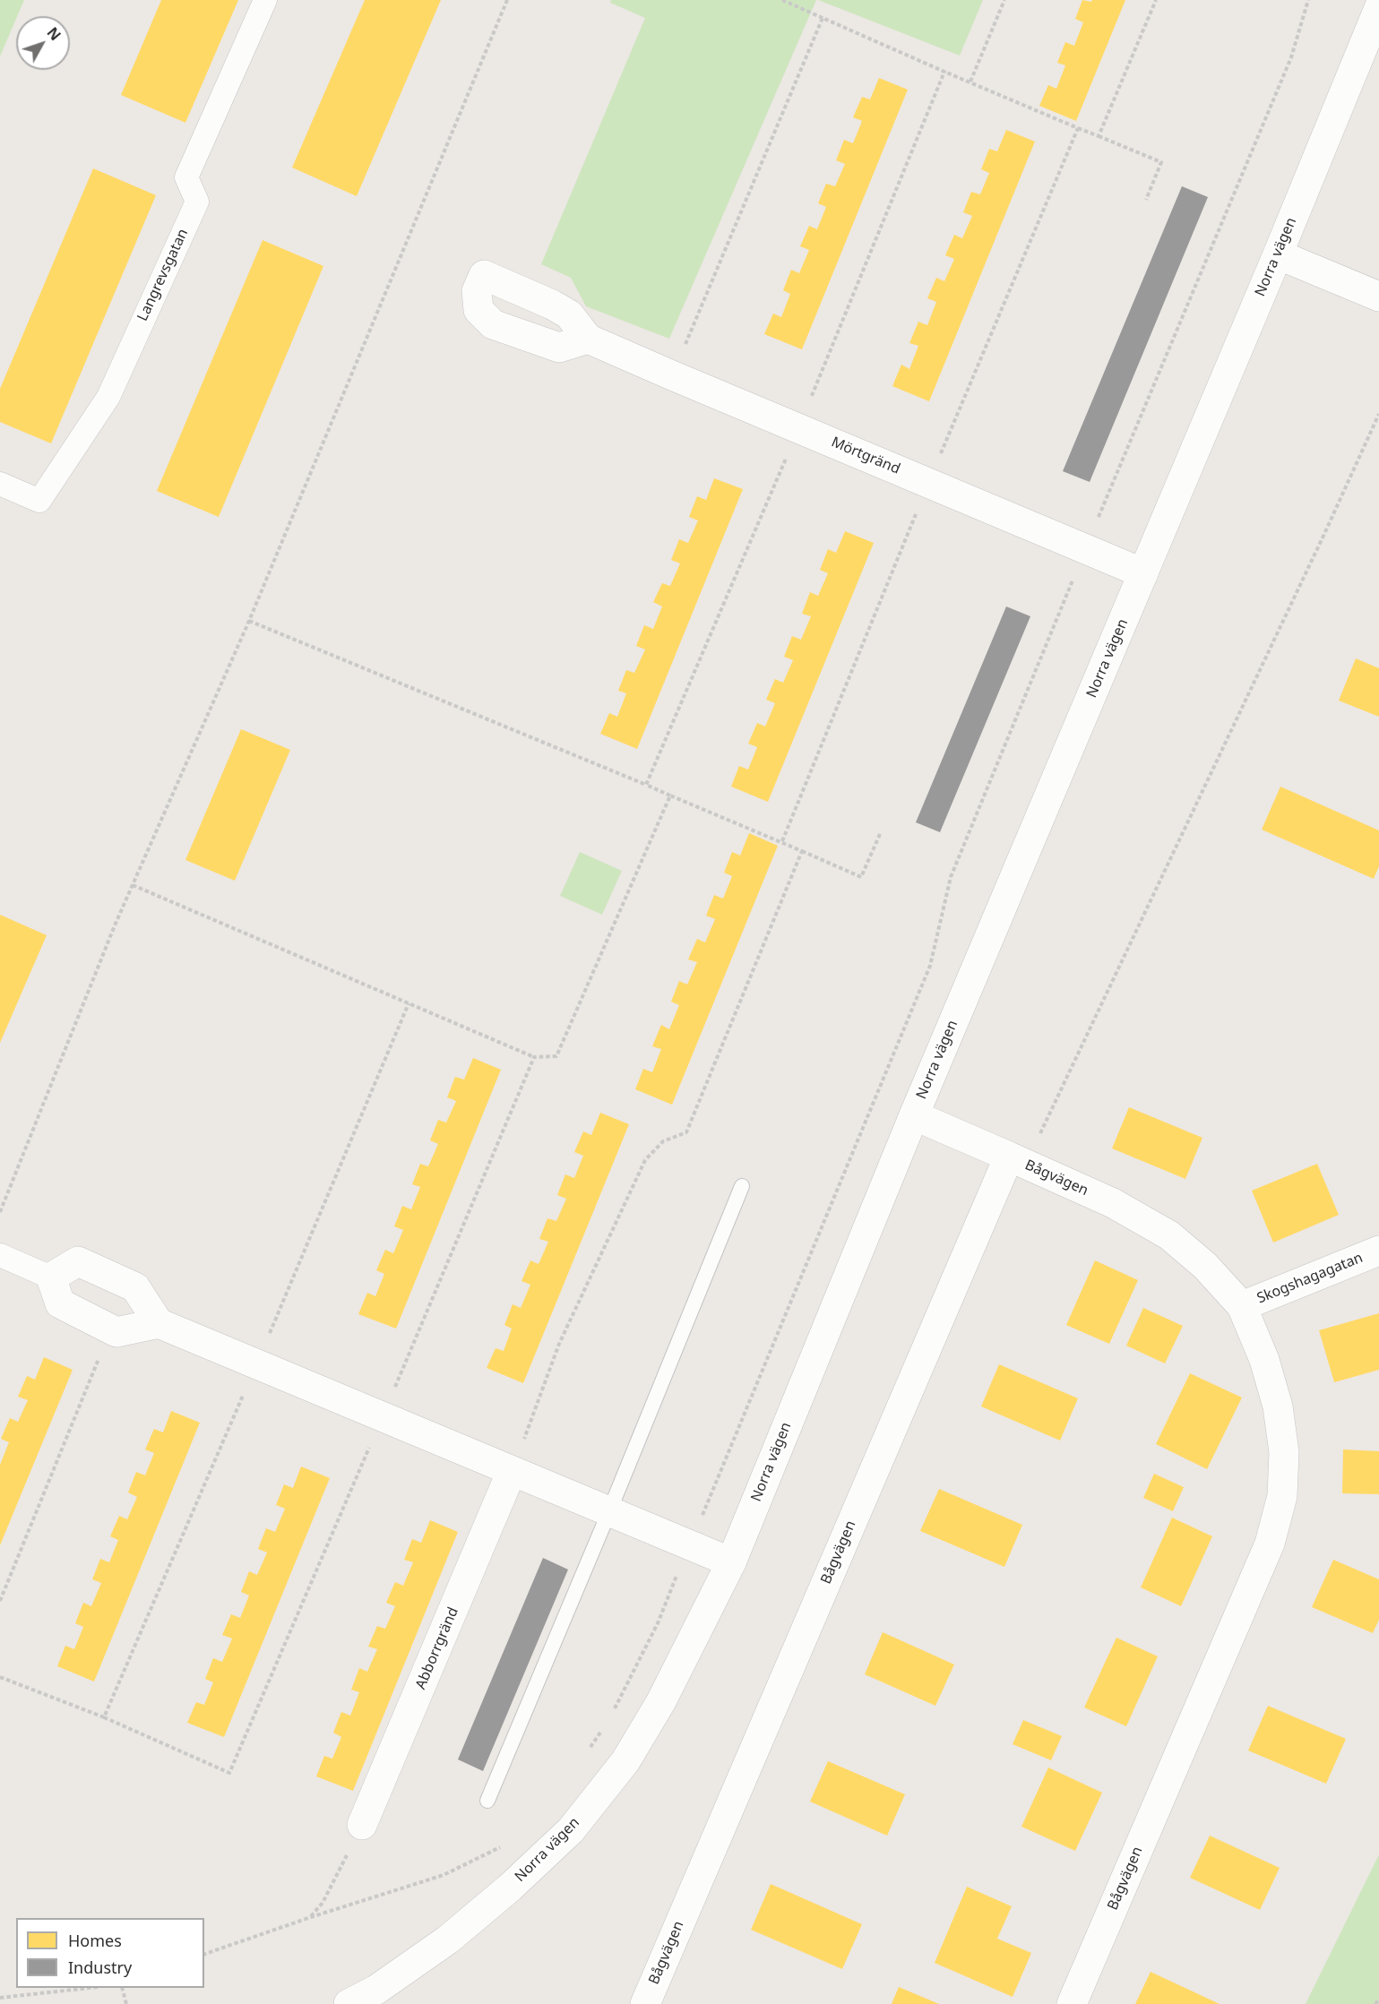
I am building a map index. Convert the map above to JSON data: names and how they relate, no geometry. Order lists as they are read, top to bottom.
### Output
{
  "streets": {
    "street": [
      "Norra vägen",
      "Langrevsgatan",
      "Mörtgränd",
      "Bågvägen",
      "Skogshagagatan",
      "Abborrgränd"
    ]
  },
  "crossings": [
    ["Norra vägen", "Mörtgränd"],
    ["Bågvägen", "Skogshagagatan"]
  ],
  "legend": ["Homes", "Industry"],
  "north": "top right"
}
